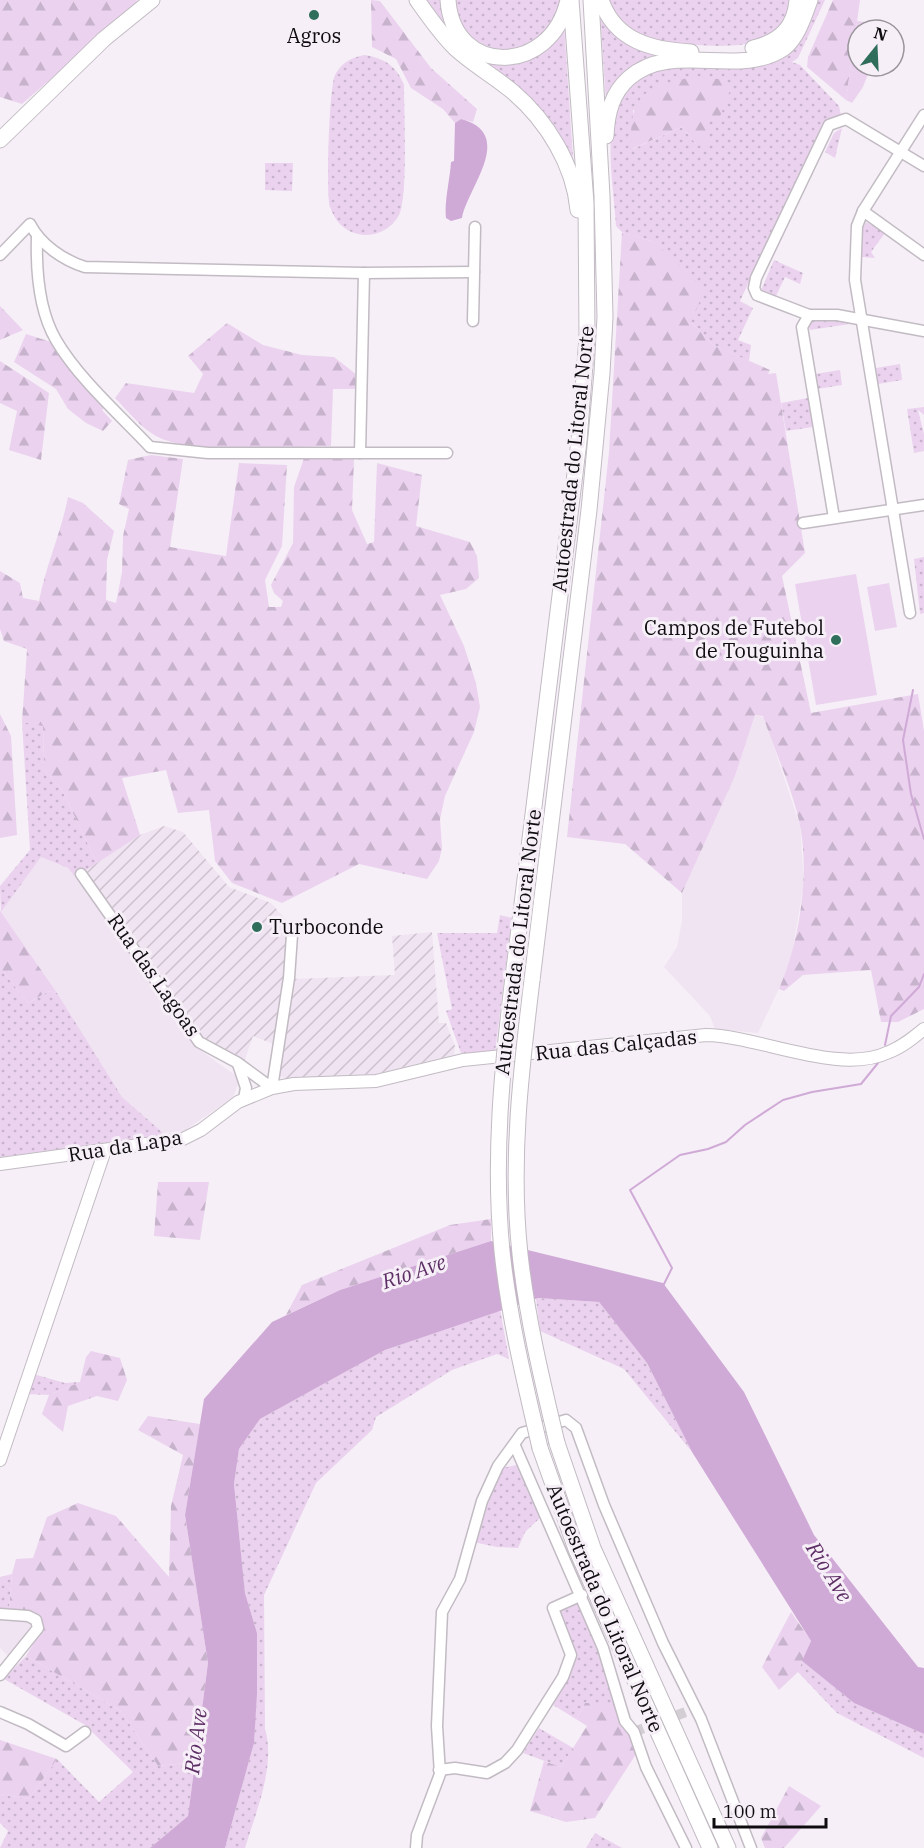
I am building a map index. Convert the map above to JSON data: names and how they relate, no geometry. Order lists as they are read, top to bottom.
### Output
{
  "streets": {
    "highway": ["Autoestrada do Litoral Norte"],
    "main road": ["Rua das Calçadas", "Rua da Lapa"],
    "street": ["Rua das Lagoas"]
  },
  "crossings": [
    ["Rua das Lagoas", "Rua das Calçadas"],
    ["Rua das Lagoas", "Rua da Lapa"],
    ["Rua das Calçadas", "Rua da Lapa"]
  ],
  "water": ["Rio Ave"],
  "places": ["Agros", "Campos de Futebol de Touguinha", "Turboconde"],
  "scale_bar": "100 m",
  "north": "top"
}
